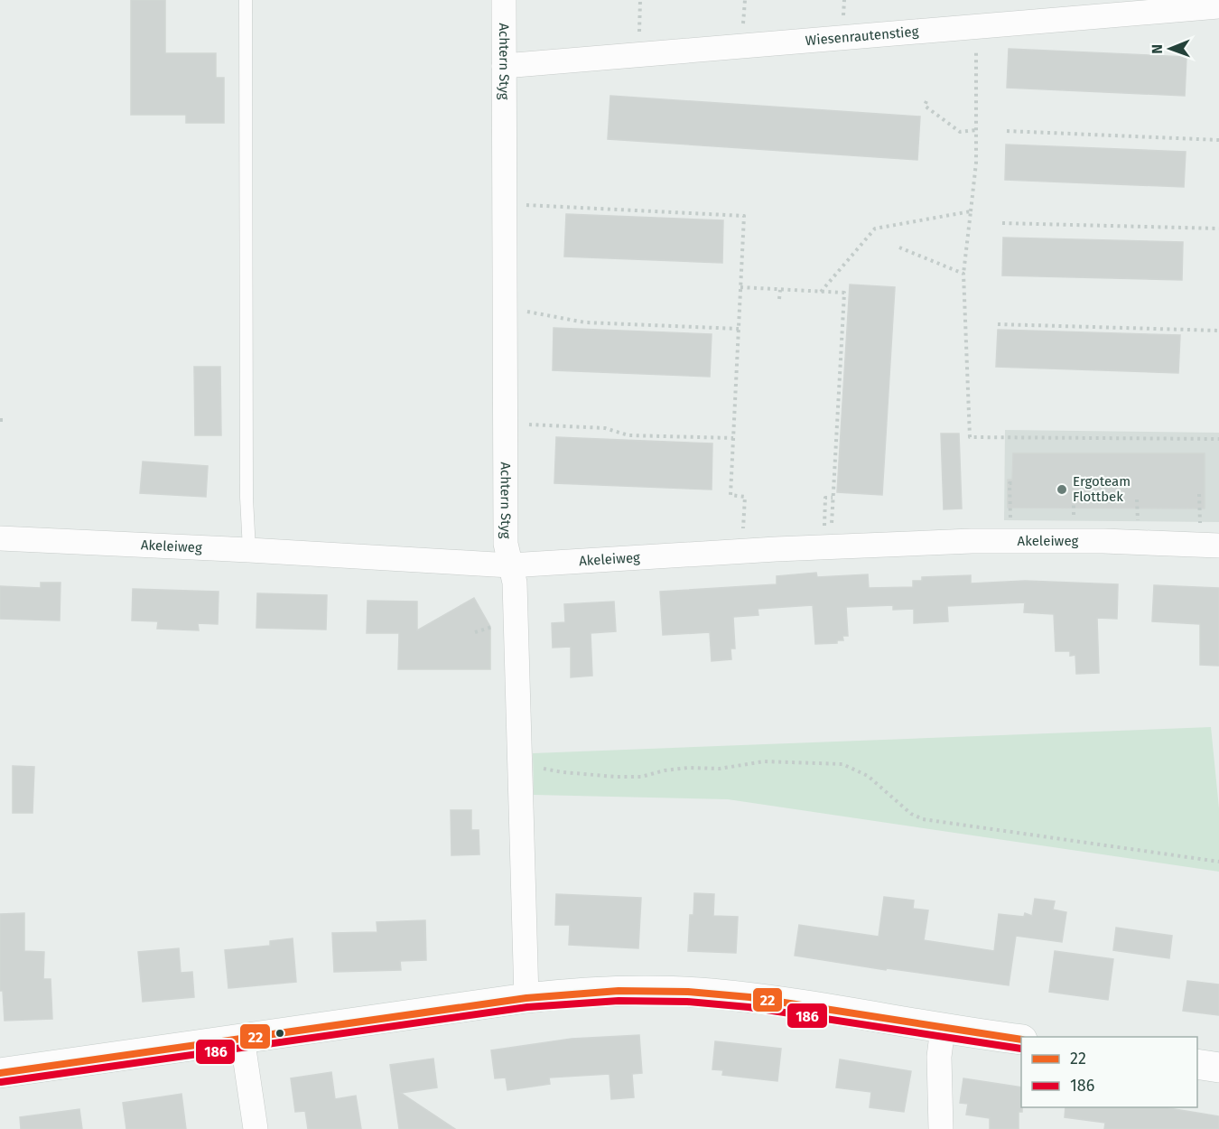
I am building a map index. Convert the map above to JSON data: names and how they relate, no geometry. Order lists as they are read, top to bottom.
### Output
{
  "streets": {
    "street": ["Wiesenrautenstieg", "Achtern Styg", "Akeleiweg"]
  },
  "crossings": [
    ["Wiesenrautenstieg", "Achtern Styg"],
    ["Achtern Styg", "Akeleiweg"]
  ],
  "places": ["Ergoteam Flottbek"],
  "lines": ["transit line 22", "transit line 186"],
  "legend": ["22", "186"],
  "north": "left"
}
